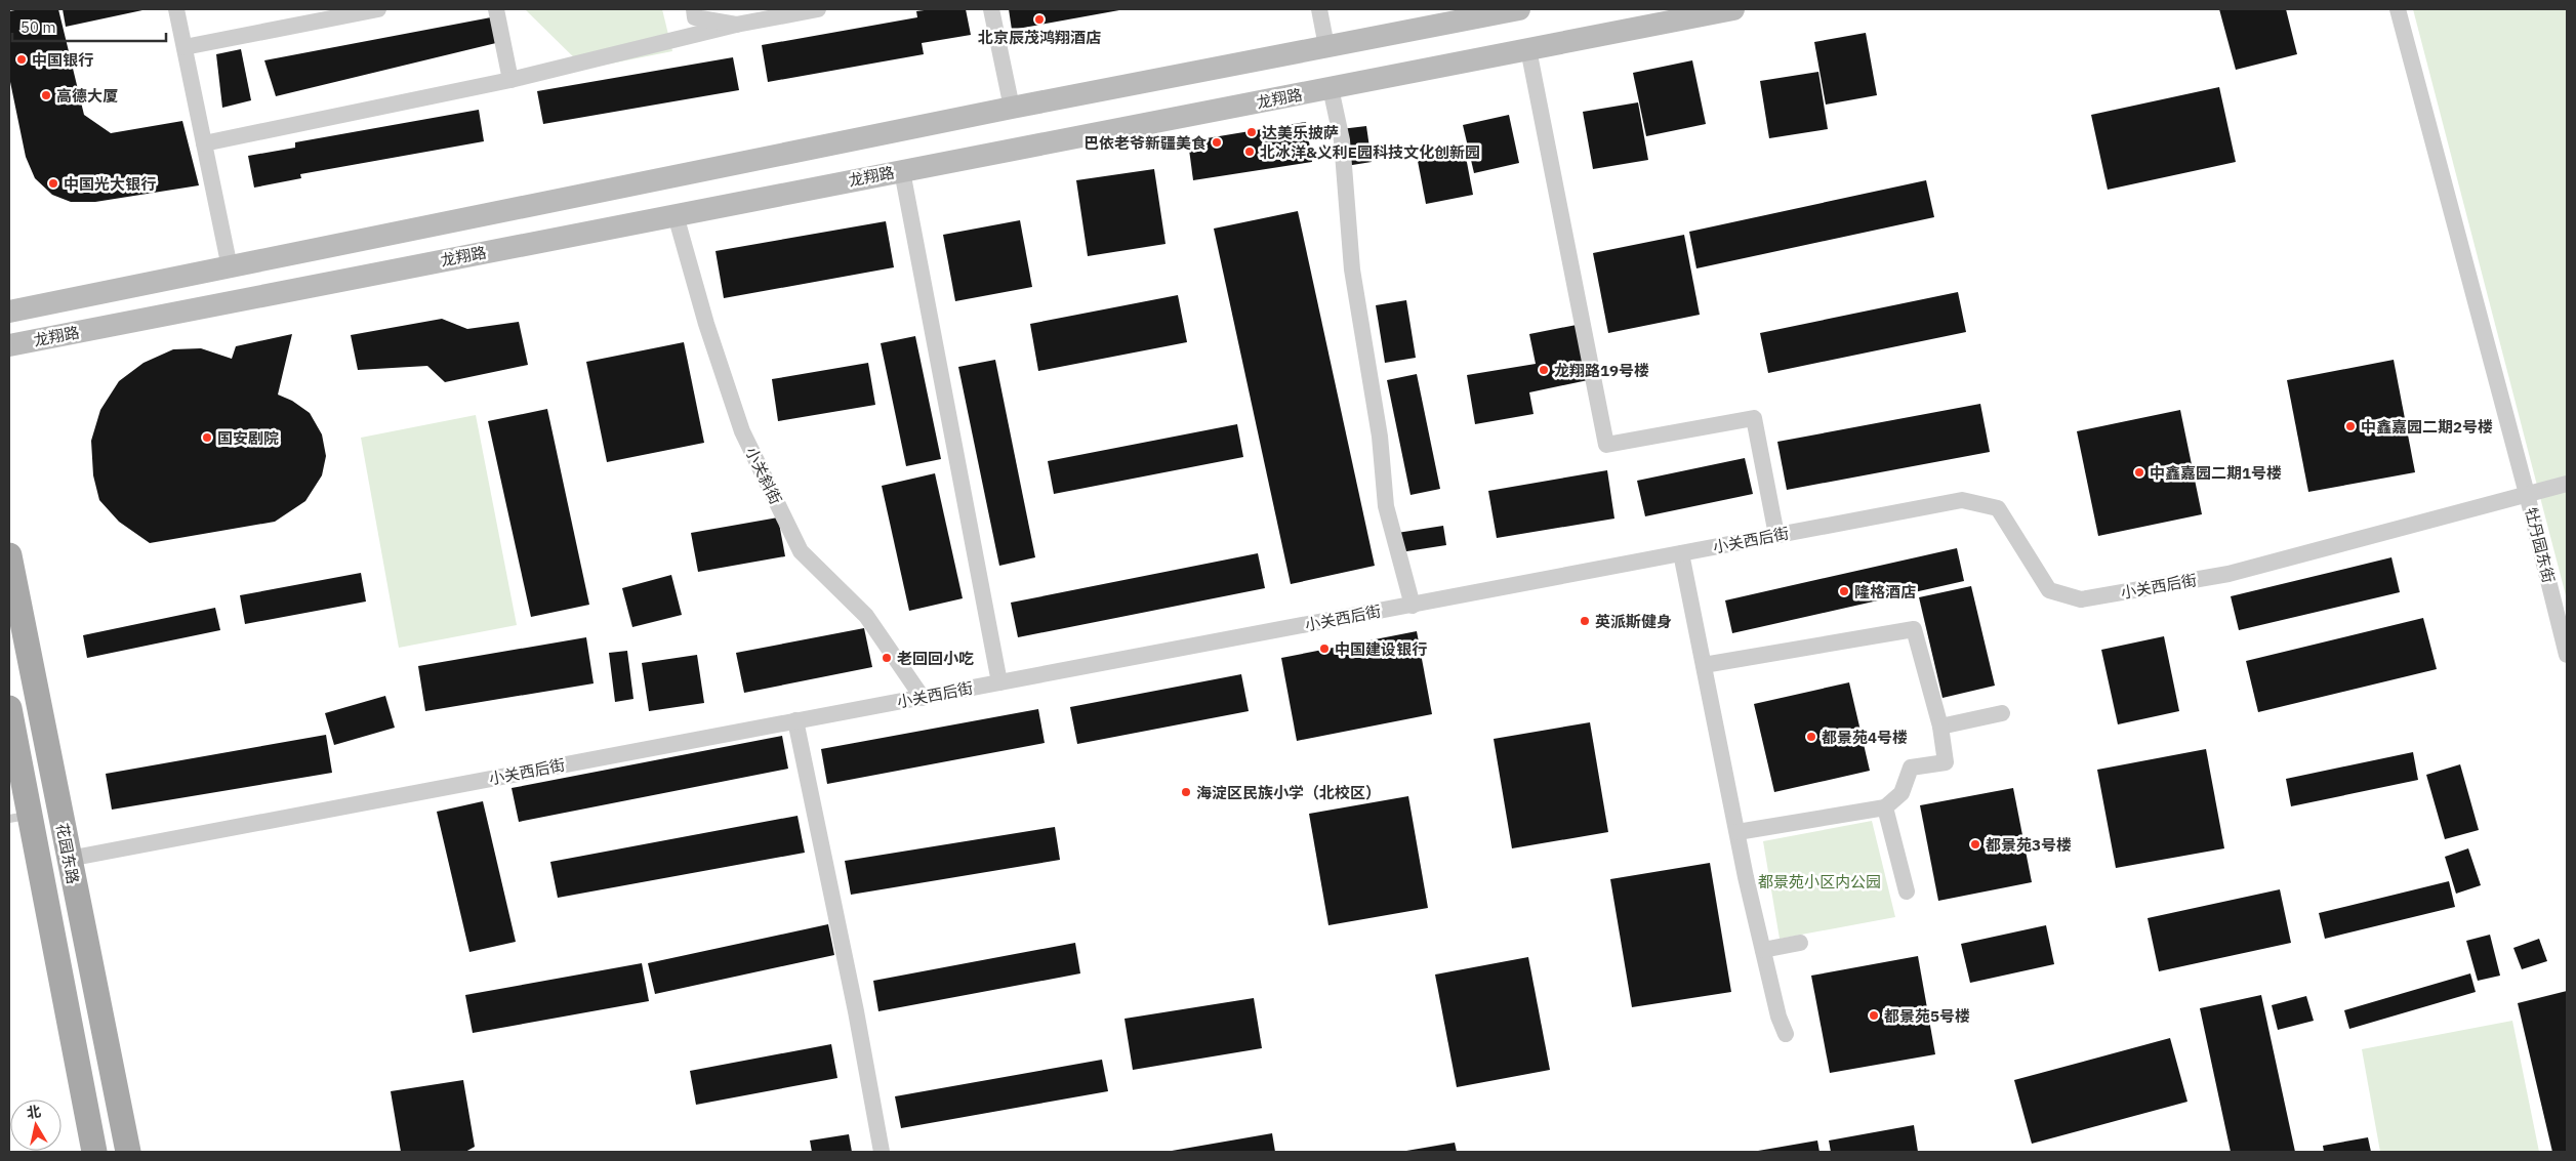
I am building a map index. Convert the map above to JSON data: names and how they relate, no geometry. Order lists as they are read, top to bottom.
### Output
{
  "streets": {
    "main road": ["花园东路"],
    "street": [
      "龙翔路",
      "小关斜街",
      "小关西后街",
      "牡丹园东街"
    ]
  },
  "crossings": [
    ["龙翔路", "小关斜街"],
    ["小关斜街", "小关西后街"],
    ["小关西后街", "牡丹园东街"],
    ["小关西后街", "花园东路"]
  ],
  "parks": ["都景苑小区内公园"],
  "places": [
    "北京辰茂鸿翔酒店",
    "中国银行",
    "高德大厦",
    "达美乐披萨",
    "巴依老爷新疆美食",
    "北冰洋&义利E园科技文化创新园",
    "中国光大银行",
    "龙翔路19号楼",
    "中鑫嘉园二期2号楼",
    "国安剧院",
    "中鑫嘉园二期1号楼",
    "隆格酒店",
    "英派斯健身",
    "中国建设银行",
    "老回回小吃",
    "都景苑4号楼",
    "海淀区民族小学（北校区）",
    "都景苑3号楼",
    "都景苑5号楼"
  ],
  "scale_bar": "50 m",
  "north": "top"
}
